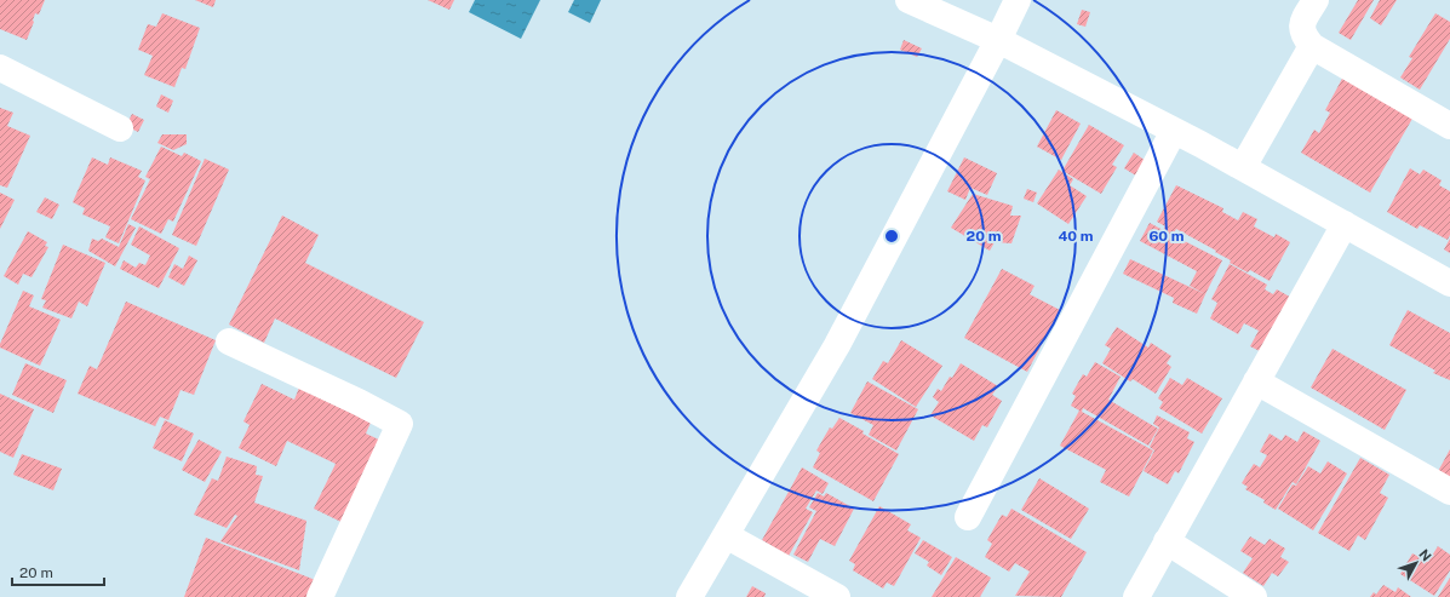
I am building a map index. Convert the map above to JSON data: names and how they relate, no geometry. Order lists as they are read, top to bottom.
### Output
{
  "scale_bar": "20 m",
  "north": "top right",
  "rings": ["20 m", "40 m", "60 m"]
}
